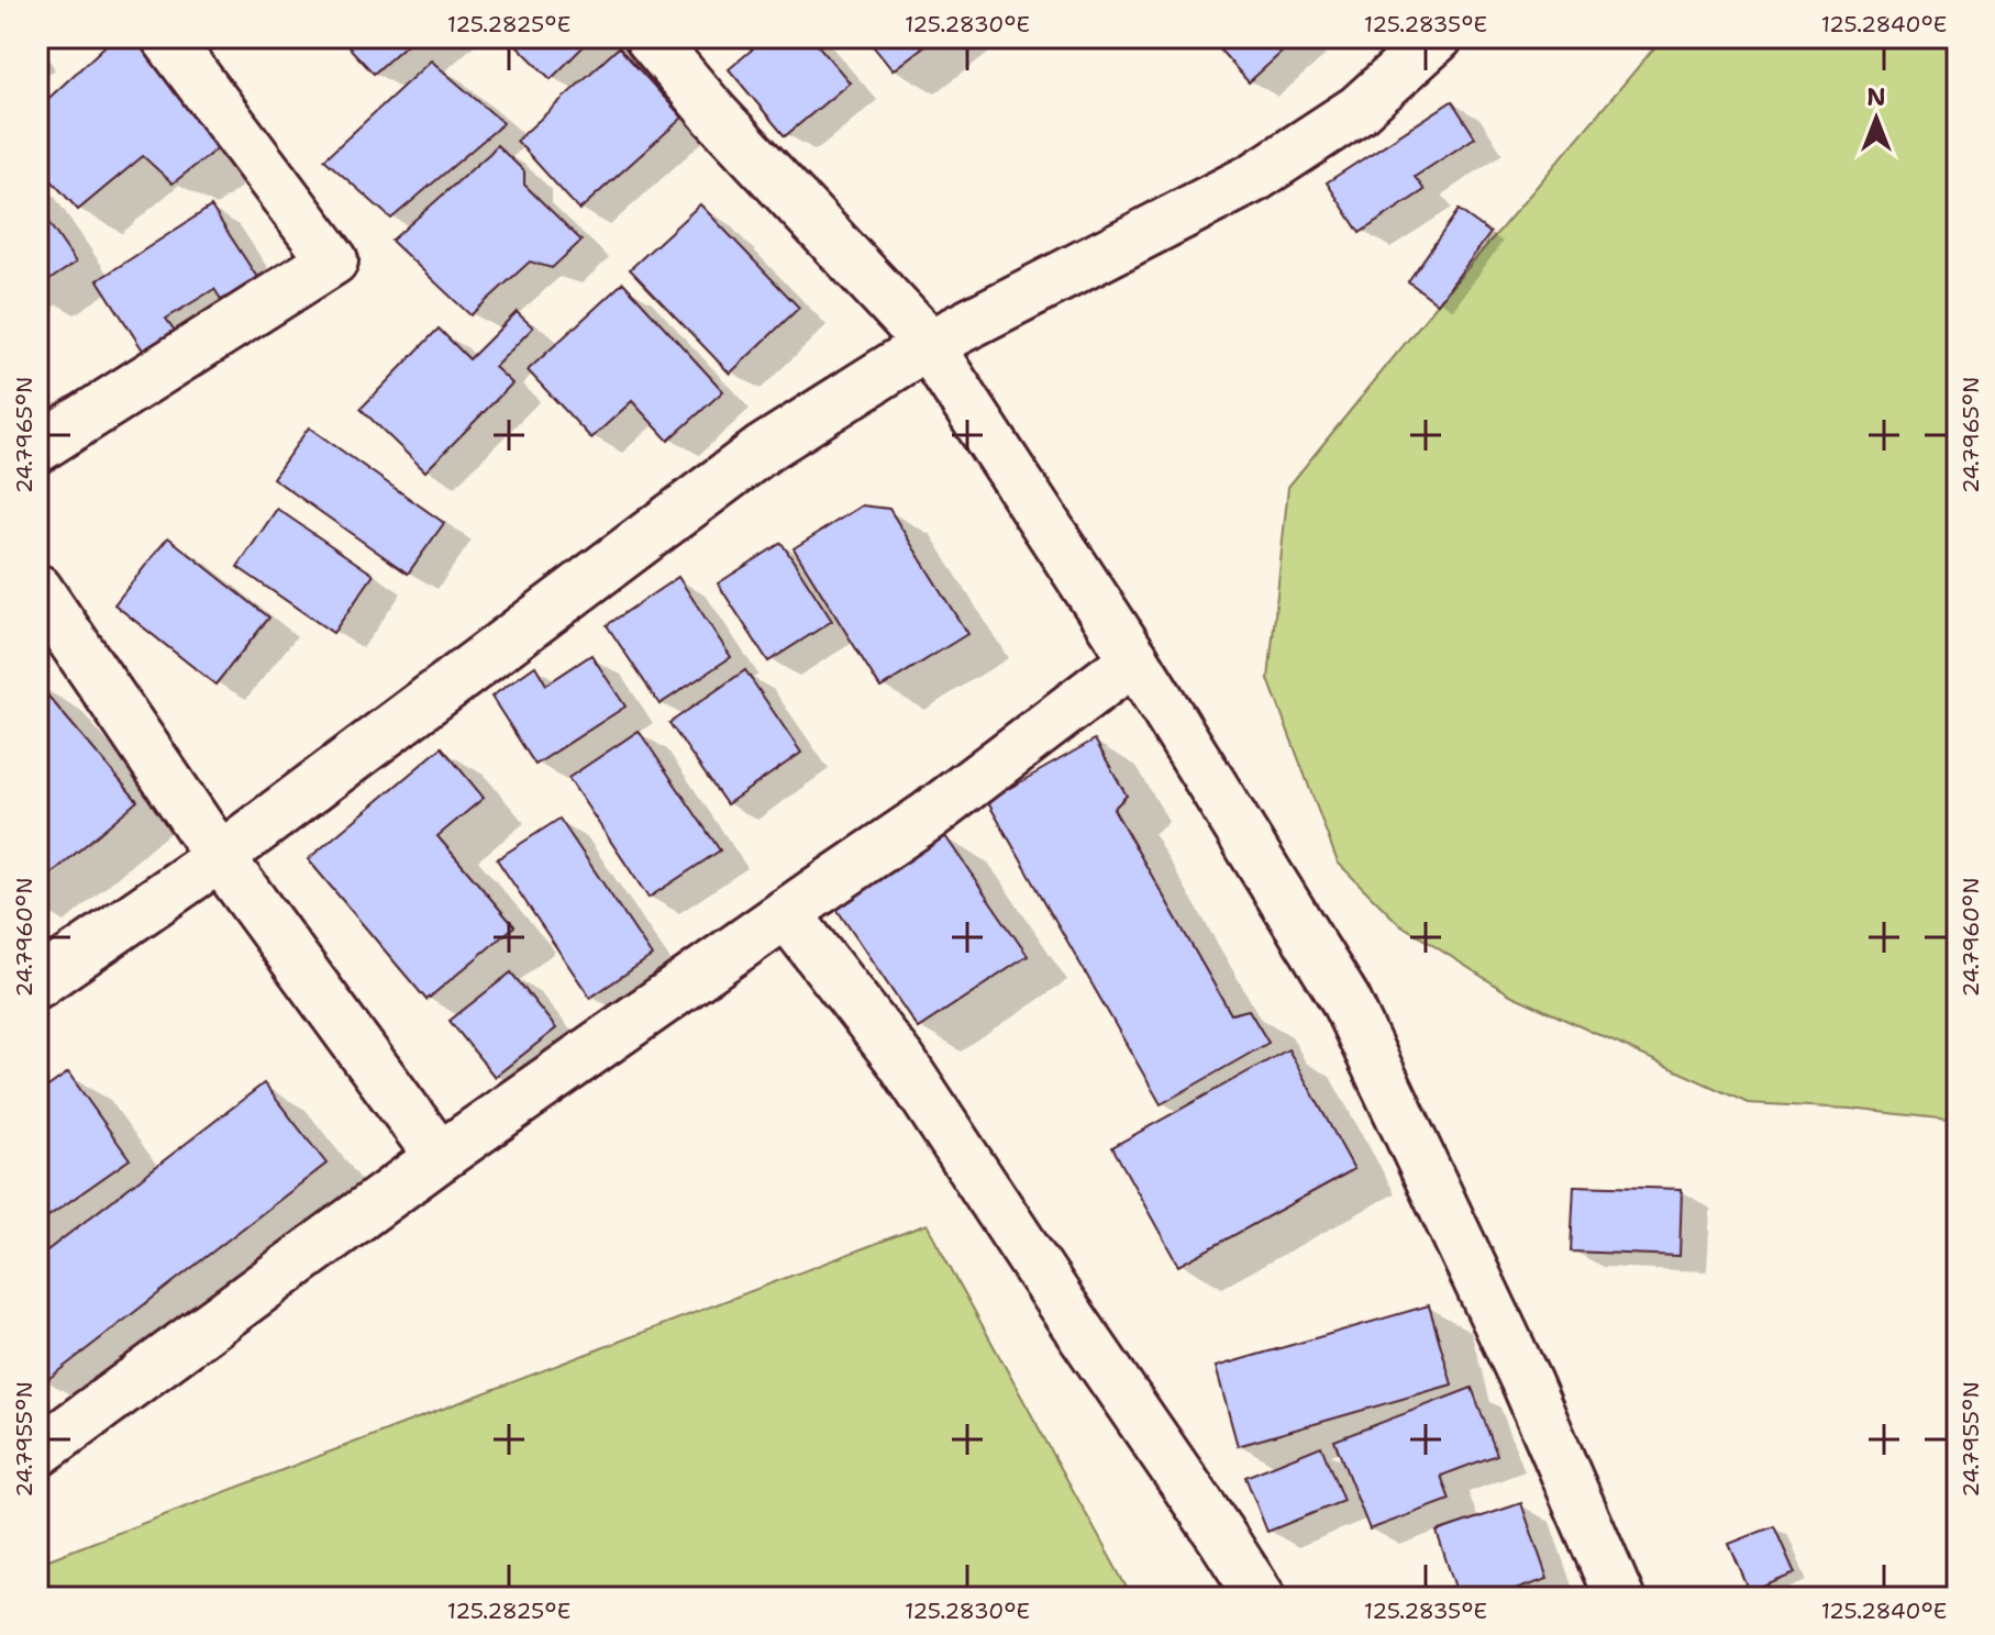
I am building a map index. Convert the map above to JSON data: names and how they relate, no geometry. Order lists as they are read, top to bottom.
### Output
{
  "north": "top",
  "coordinates": [
    "125.2825°E",
    "125.2830°E",
    "125.2835°E",
    "125.2840°E",
    "24.7965°N",
    "24.7960°N",
    "24.7955°N"
  ]
}
